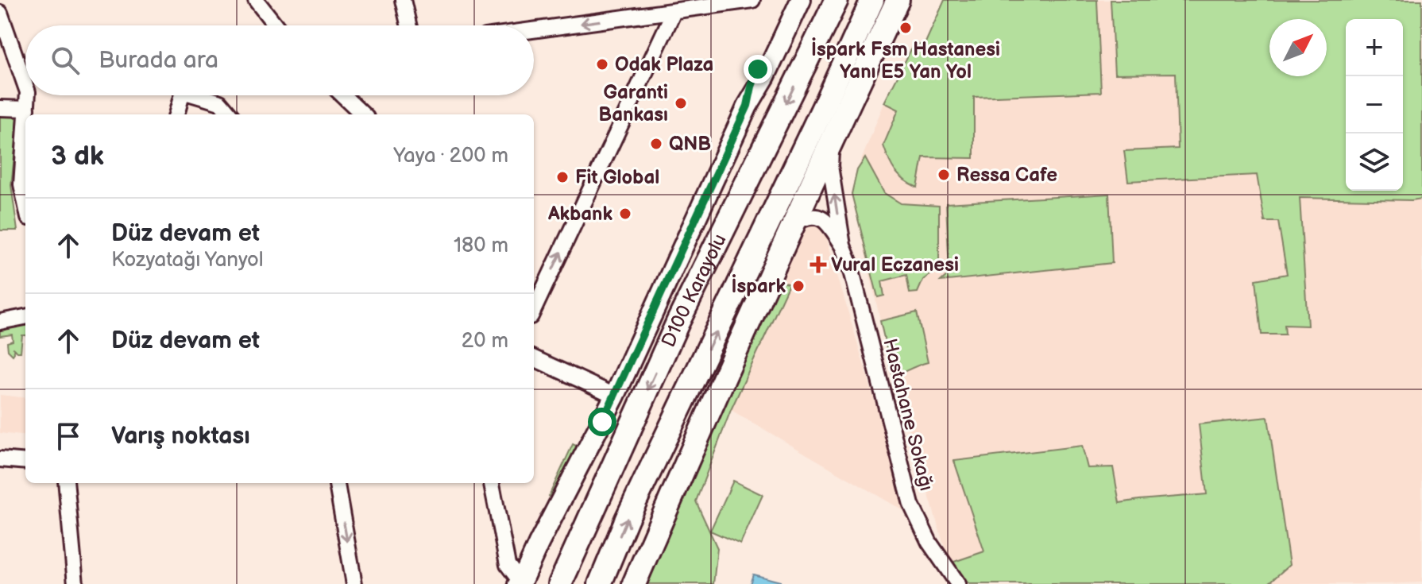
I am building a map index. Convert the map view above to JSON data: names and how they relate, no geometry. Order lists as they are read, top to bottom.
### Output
{
  "streets": {
    "highway": ["D100 Karayolu"],
    "street": ["Hastahane Sokağı"]
  },
  "places": {
    "other": [
      "İspark Fsm Hastanesi Yanı E5 Yan Yol",
      "Odak Plaza",
      "Garanti Bankası",
      "QNB",
      "Ressa Cafe",
      "Fit Global",
      "Akbank",
      "İspark"
    ],
    "health": ["Vural Eczanesi"]
  },
  "north": "top right",
  "page": {
    "map_buttons": ["+", "−"],
    "search": "Burada ara",
    "heading": ["3 dk", "Yaya · 200 m"],
    "list": [
      ["Düz devam et", "Kozyatağı Yanyol", "180 m"],
      ["Düz devam et", "20 m"],
      "Varış noktası"
    ]
  }
}
